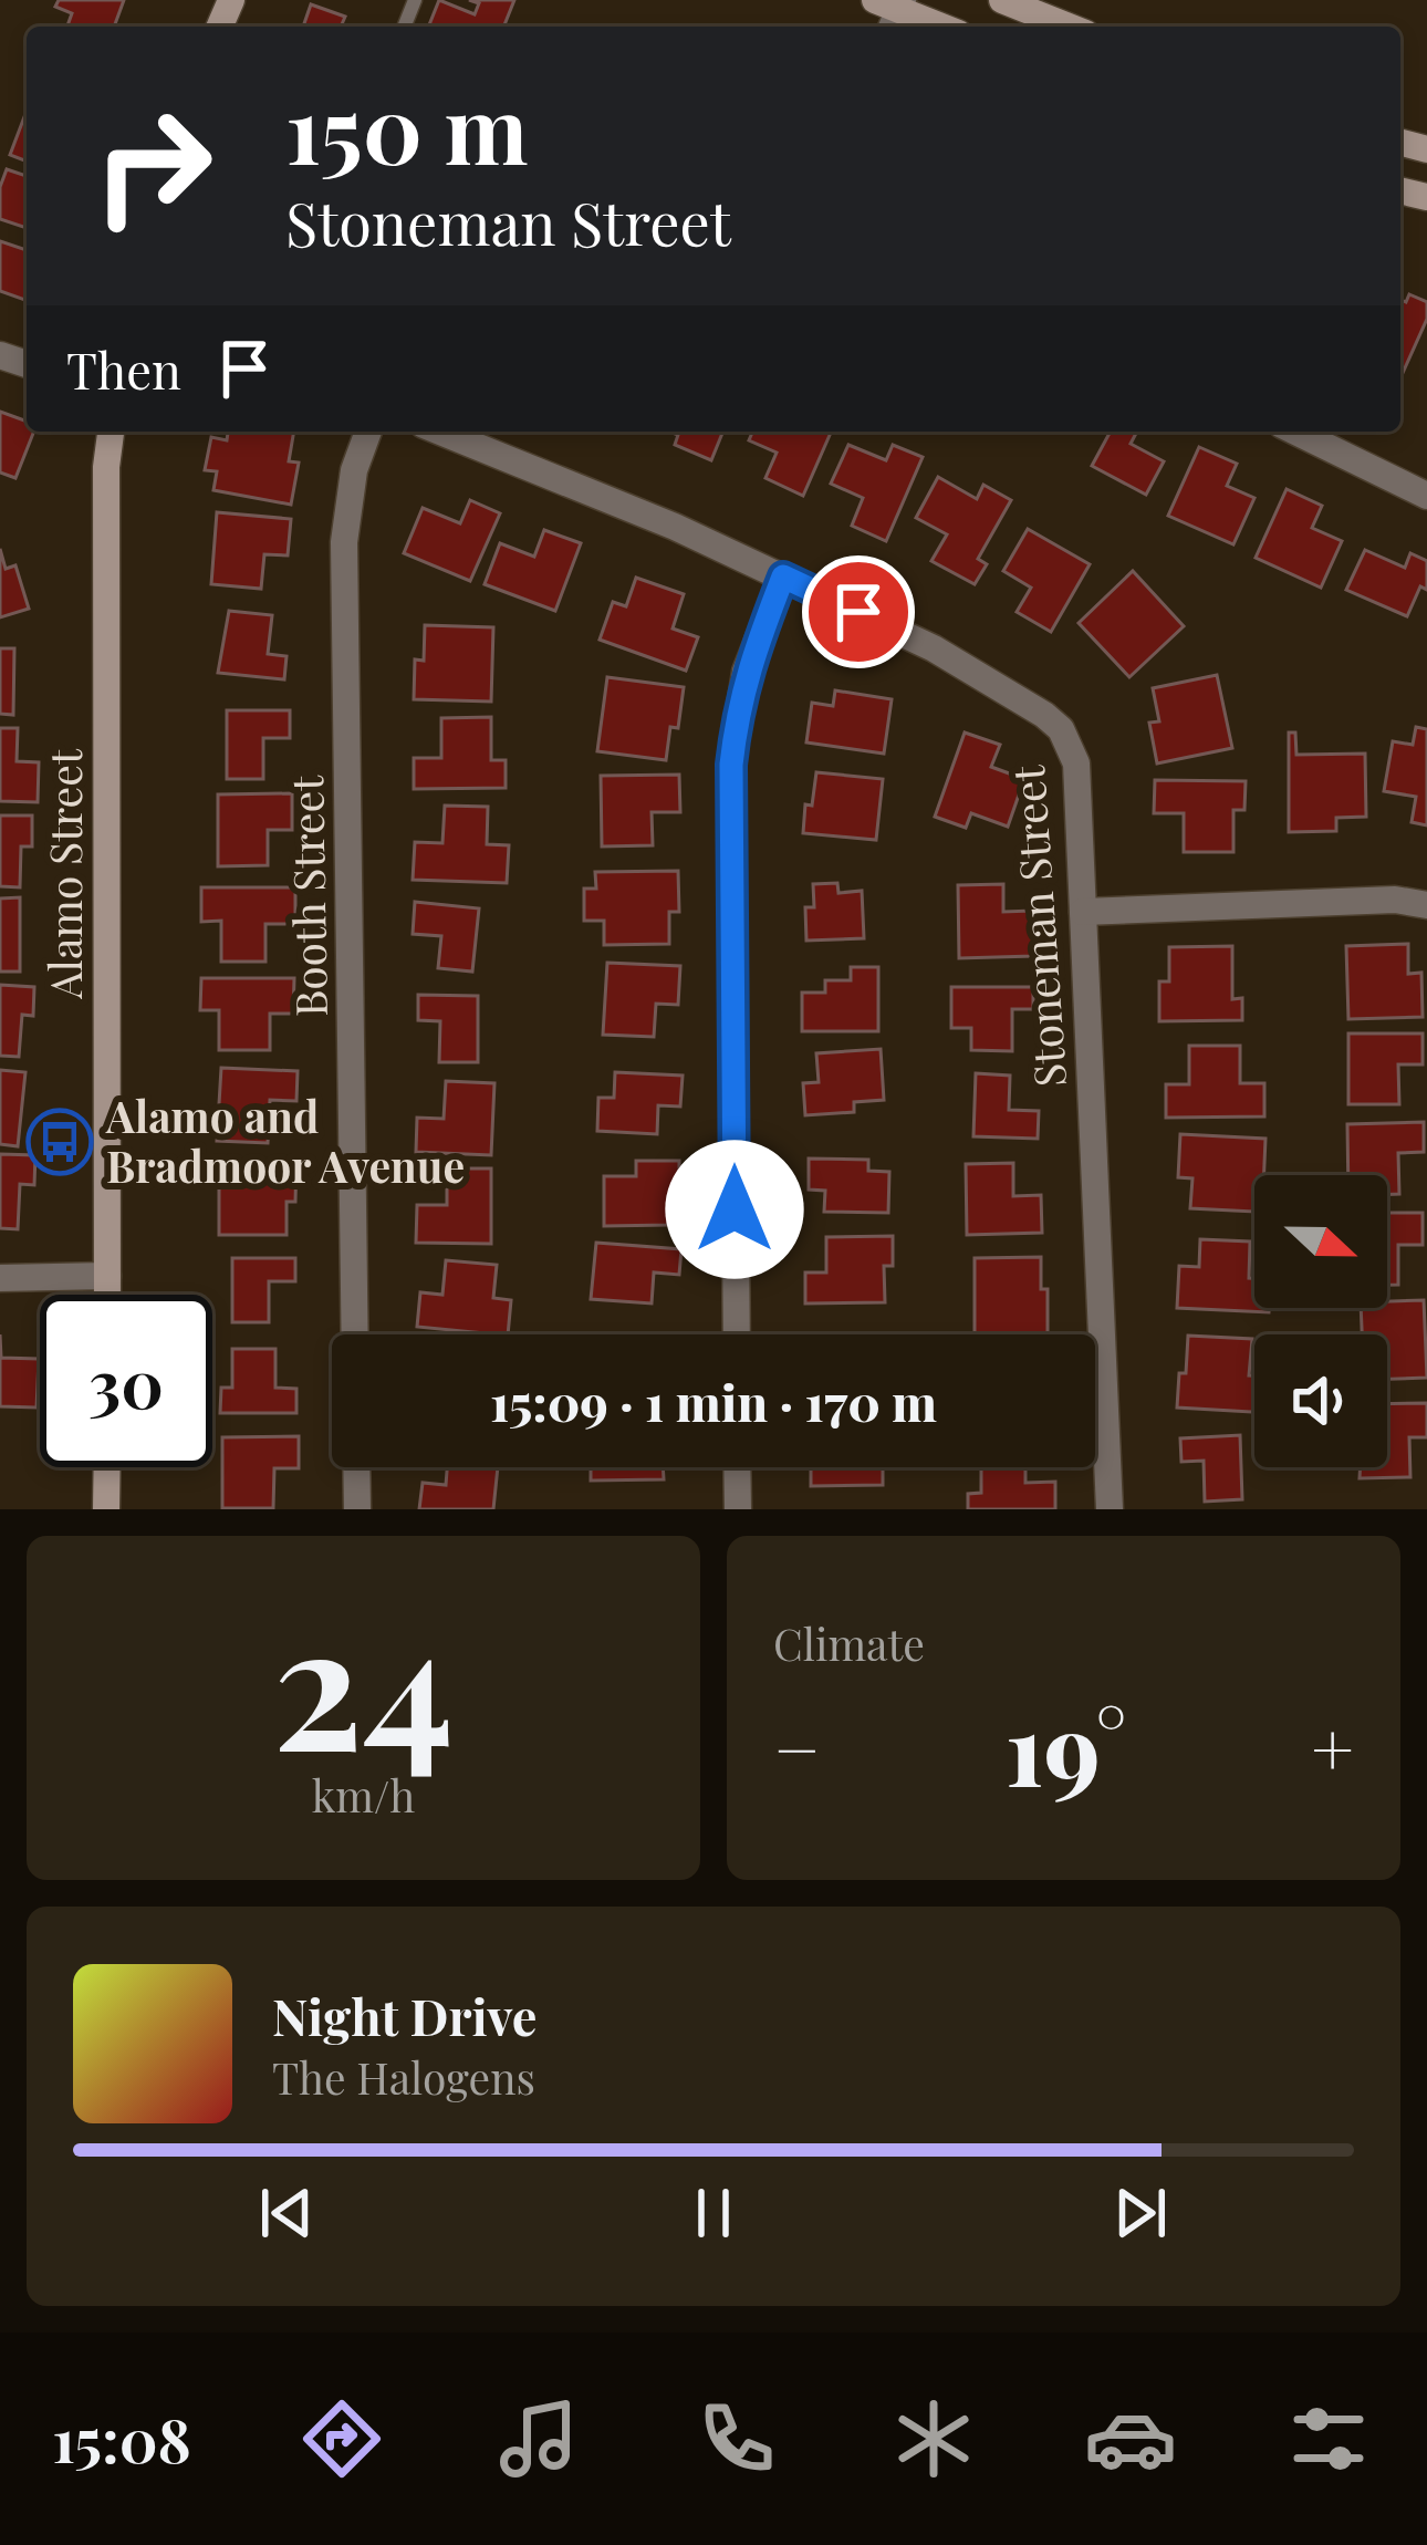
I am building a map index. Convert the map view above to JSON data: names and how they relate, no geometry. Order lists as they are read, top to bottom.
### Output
{
  "streets": {
    "main road": ["Alamo Street"],
    "street": ["Booth Street", "Stoneman Street"]
  },
  "places": {
    "bus stop": ["Alamo and Bradmoor Avenue"]
  },
  "north": "right",
  "page": {
    "turn": ["150 m", "Stoneman Street"],
    "then": "Then",
    "limit": "30",
    "trip": "15:09 · 1 min · 170 m",
    "tile": [
      ["24", "km/h"],
      "Climate"
    ],
    "heat": ["−", "19°", "+"],
    "song": ["Night Drive", "The Halogens"],
    "tabs": "15:08"
  }
}
